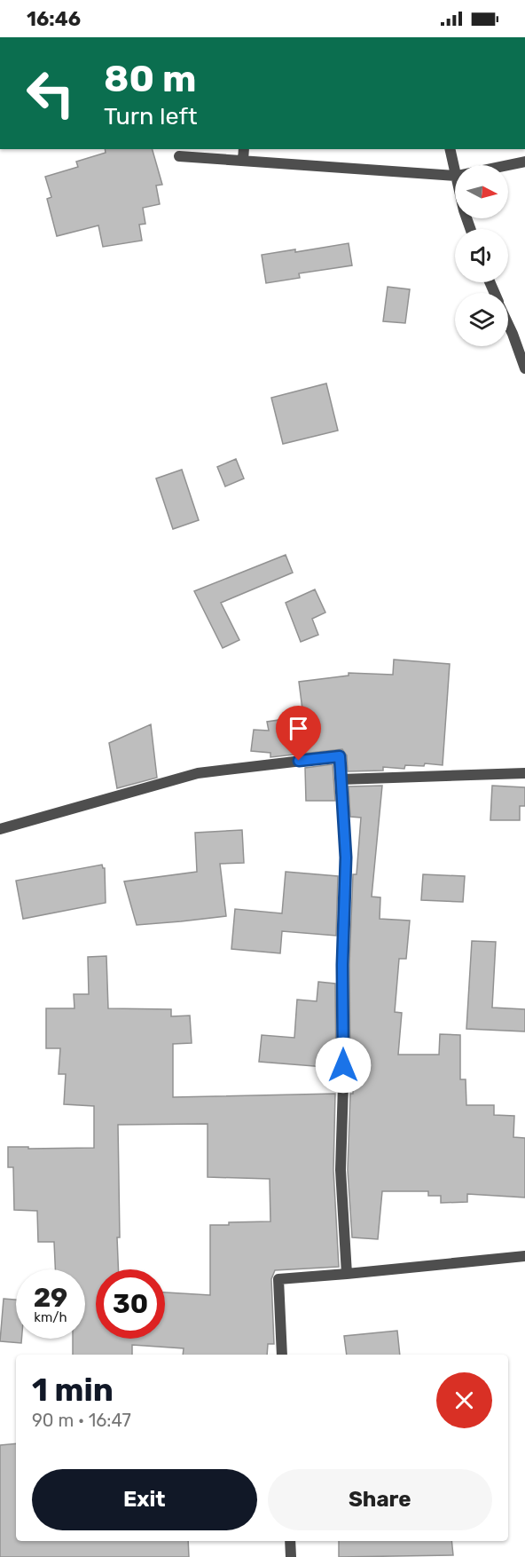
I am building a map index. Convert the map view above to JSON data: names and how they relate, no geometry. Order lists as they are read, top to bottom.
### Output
{
  "north": "right",
  "page": {
    "status": "16:46",
    "turn": ["80 m", "Turn left"],
    "speed": "29 km/h",
    "limit": "30",
    "heading": ["1 min", "90 m · 16:47"],
    "buttons": ["Exit", "Share"]
  }
}
